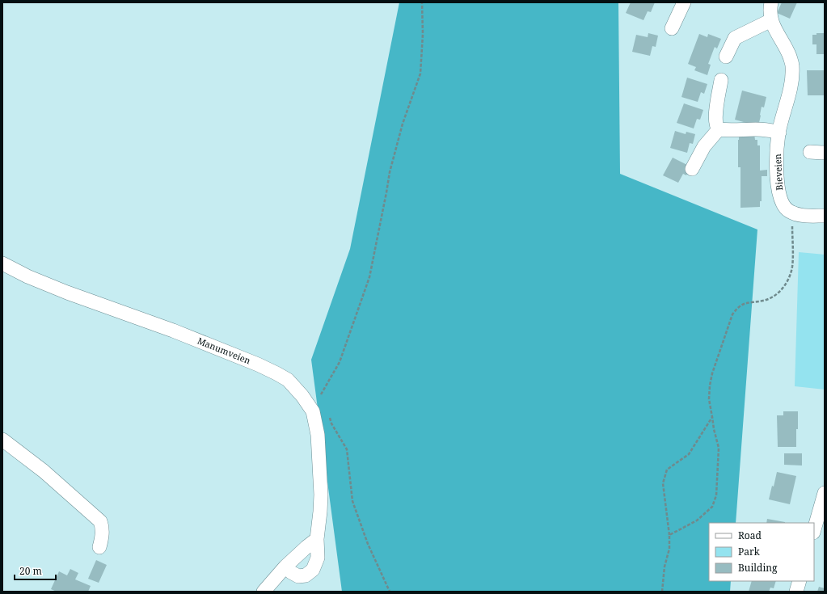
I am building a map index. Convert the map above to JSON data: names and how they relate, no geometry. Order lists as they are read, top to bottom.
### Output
{
  "streets": {
    "street": ["Bieveien", "Manumveien"]
  },
  "legend": ["Road", "Park", "Building"],
  "scale_bar": "20 m"
}
